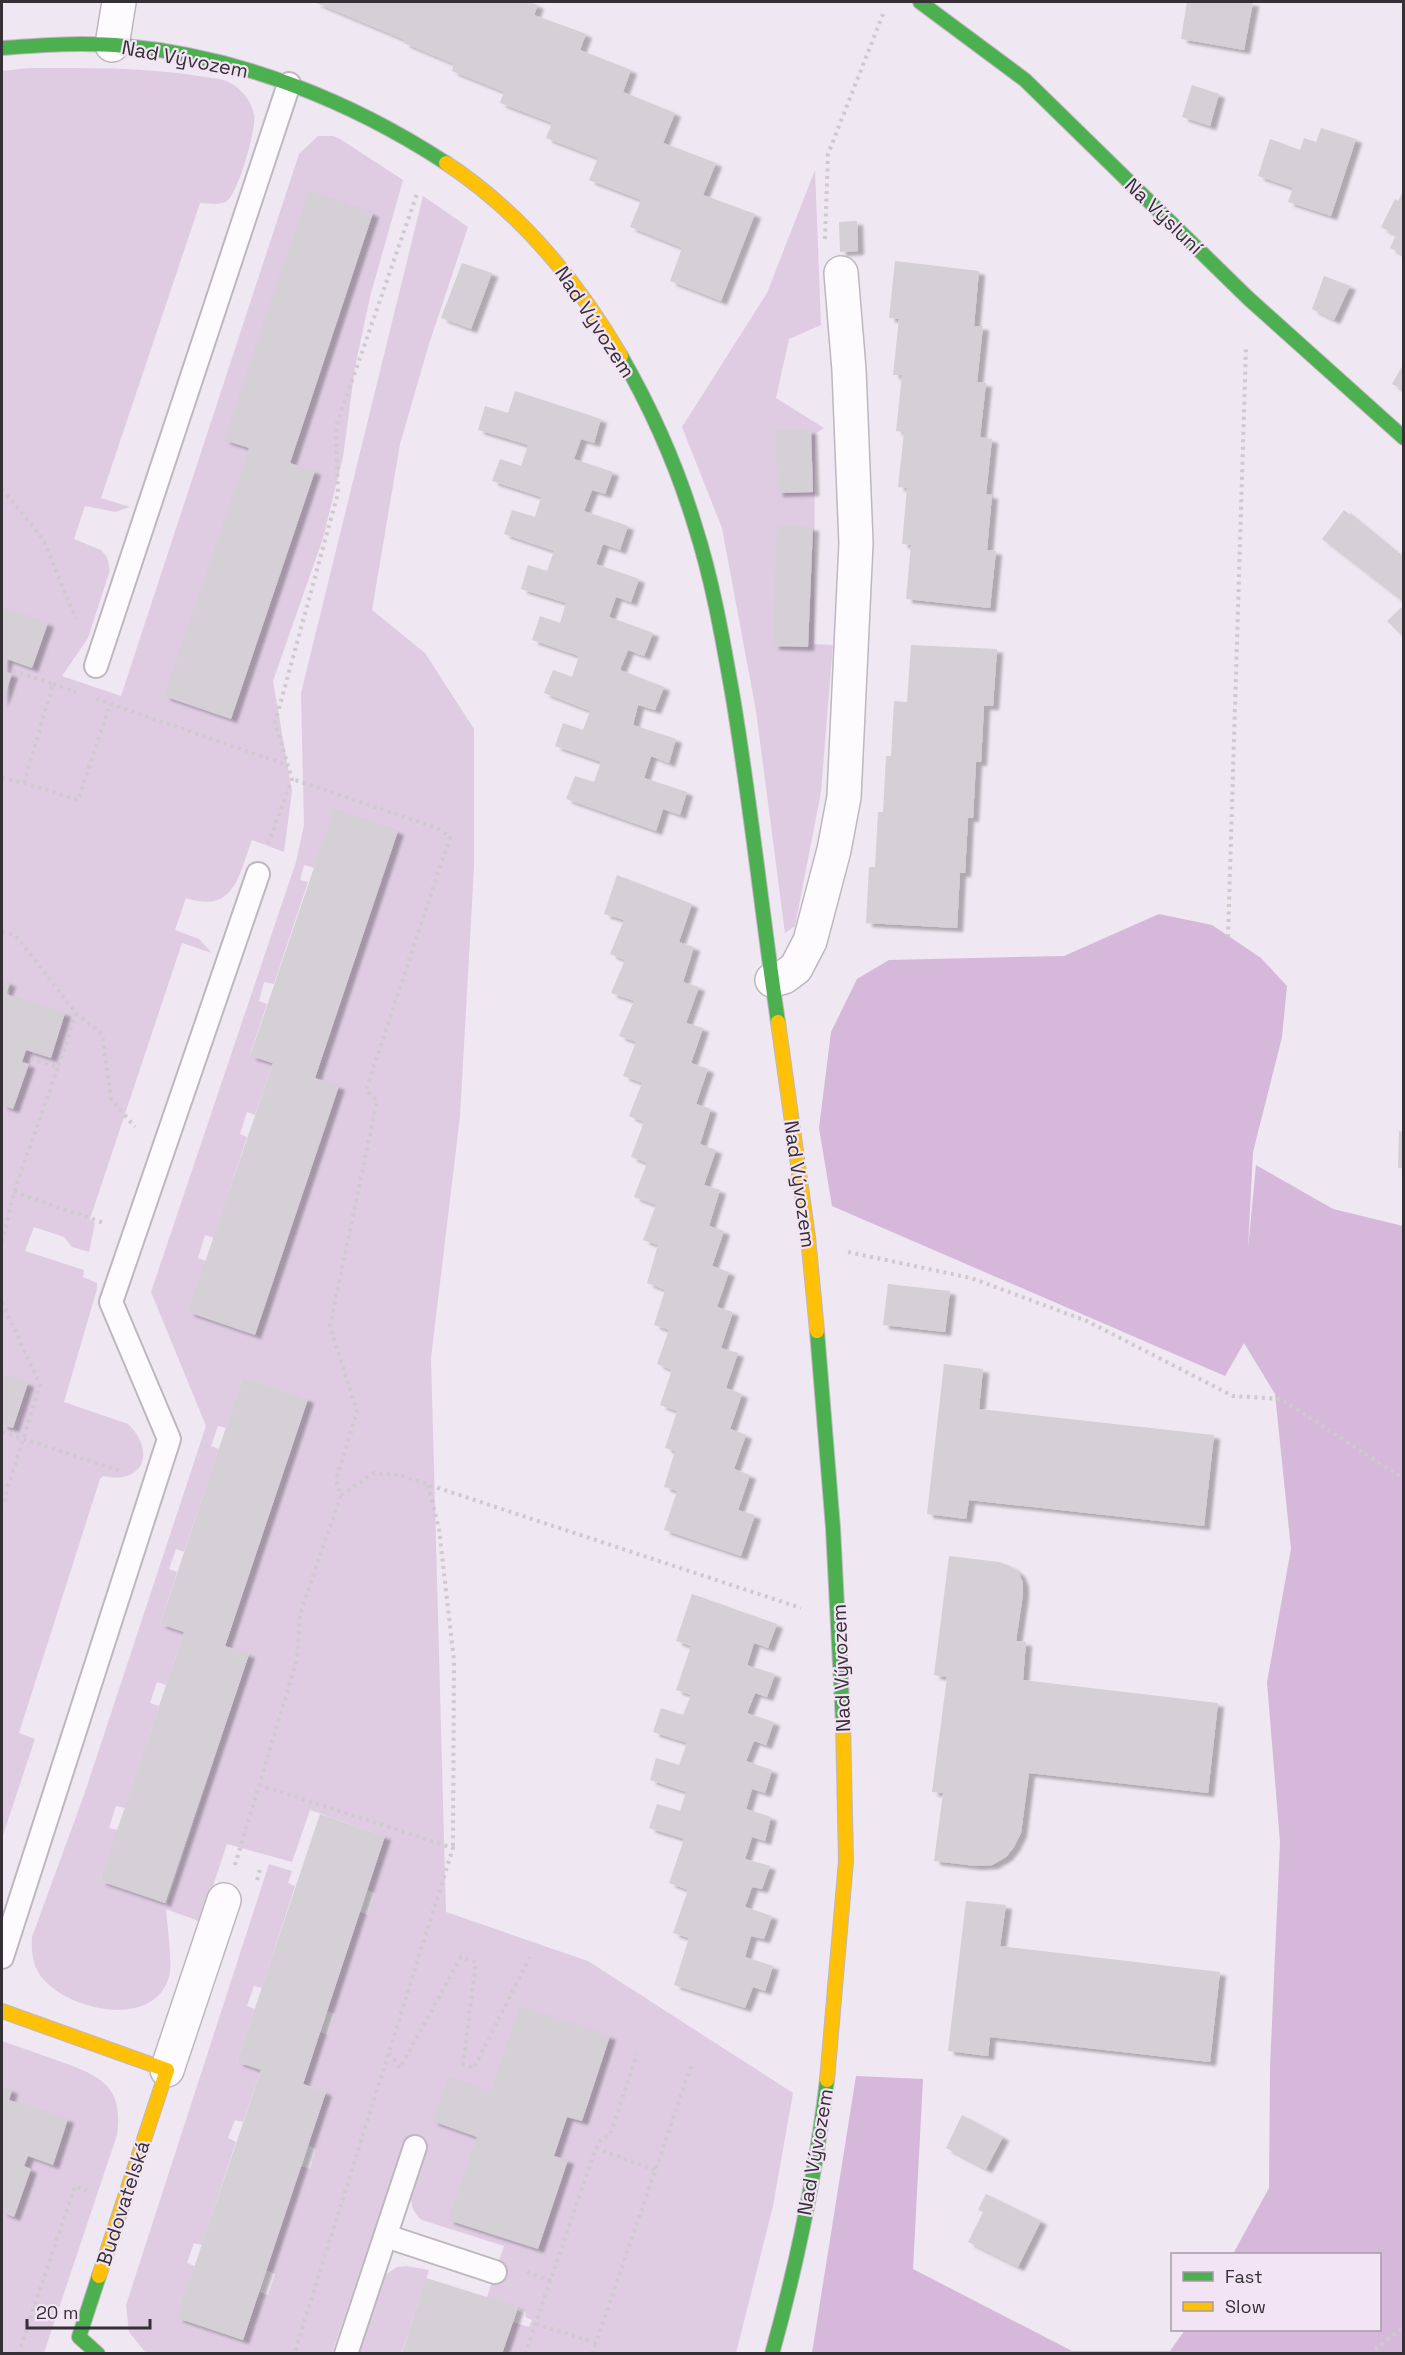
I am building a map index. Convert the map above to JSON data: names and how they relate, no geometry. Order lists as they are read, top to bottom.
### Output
{
  "streets": {
    "street": ["Nad Vývozem", "Na Výsluní", "Budovatelská"]
  },
  "legend": ["Fast", "Slow"],
  "scale_bar": "20 m"
}
